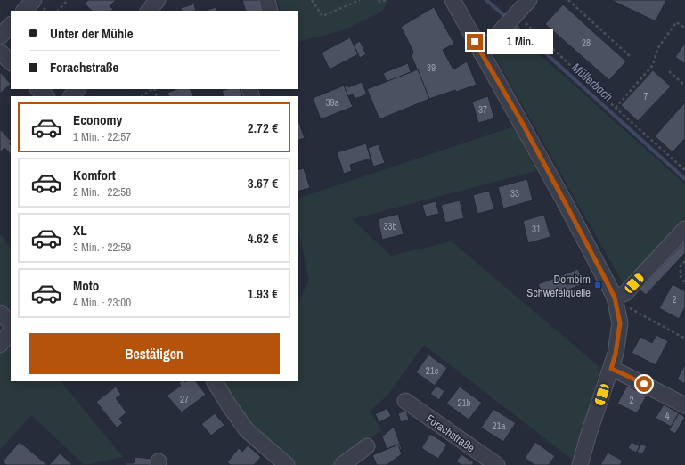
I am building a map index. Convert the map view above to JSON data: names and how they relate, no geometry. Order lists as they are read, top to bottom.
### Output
{
  "streets": {
    "street": ["Forachstraße"]
  },
  "water": ["Müllerbach"],
  "places": {
    "transit": ["Dornbirn Schwefelquelle"]
  },
  "house_numbers": [
    "28",
    "39",
    "7",
    "39a",
    "37",
    "33",
    "33b",
    "31",
    "2",
    "21c",
    "27",
    "2",
    "21b",
    "4",
    "21a"
  ],
  "page": {
    "banner": ["Unter der Mühle", "Forachstraße"],
    "bubble": "1 Min.",
    "list": [
      {
        "name": "Economy",
        "note": "1 Min. · 22:57",
        "value": "2.72 €"
      },
      {
        "name": "Komfort",
        "note": "2 Min. · 22:58",
        "value": "3.67 €"
      },
      {
        "name": "XL",
        "note": "3 Min. · 22:59",
        "value": "4.62 €"
      },
      {
        "name": "Moto",
        "note": "4 Min. · 23:00",
        "value": "1.93 €"
      }
    ],
    "buttons": "Bestätigen"
  }
}
